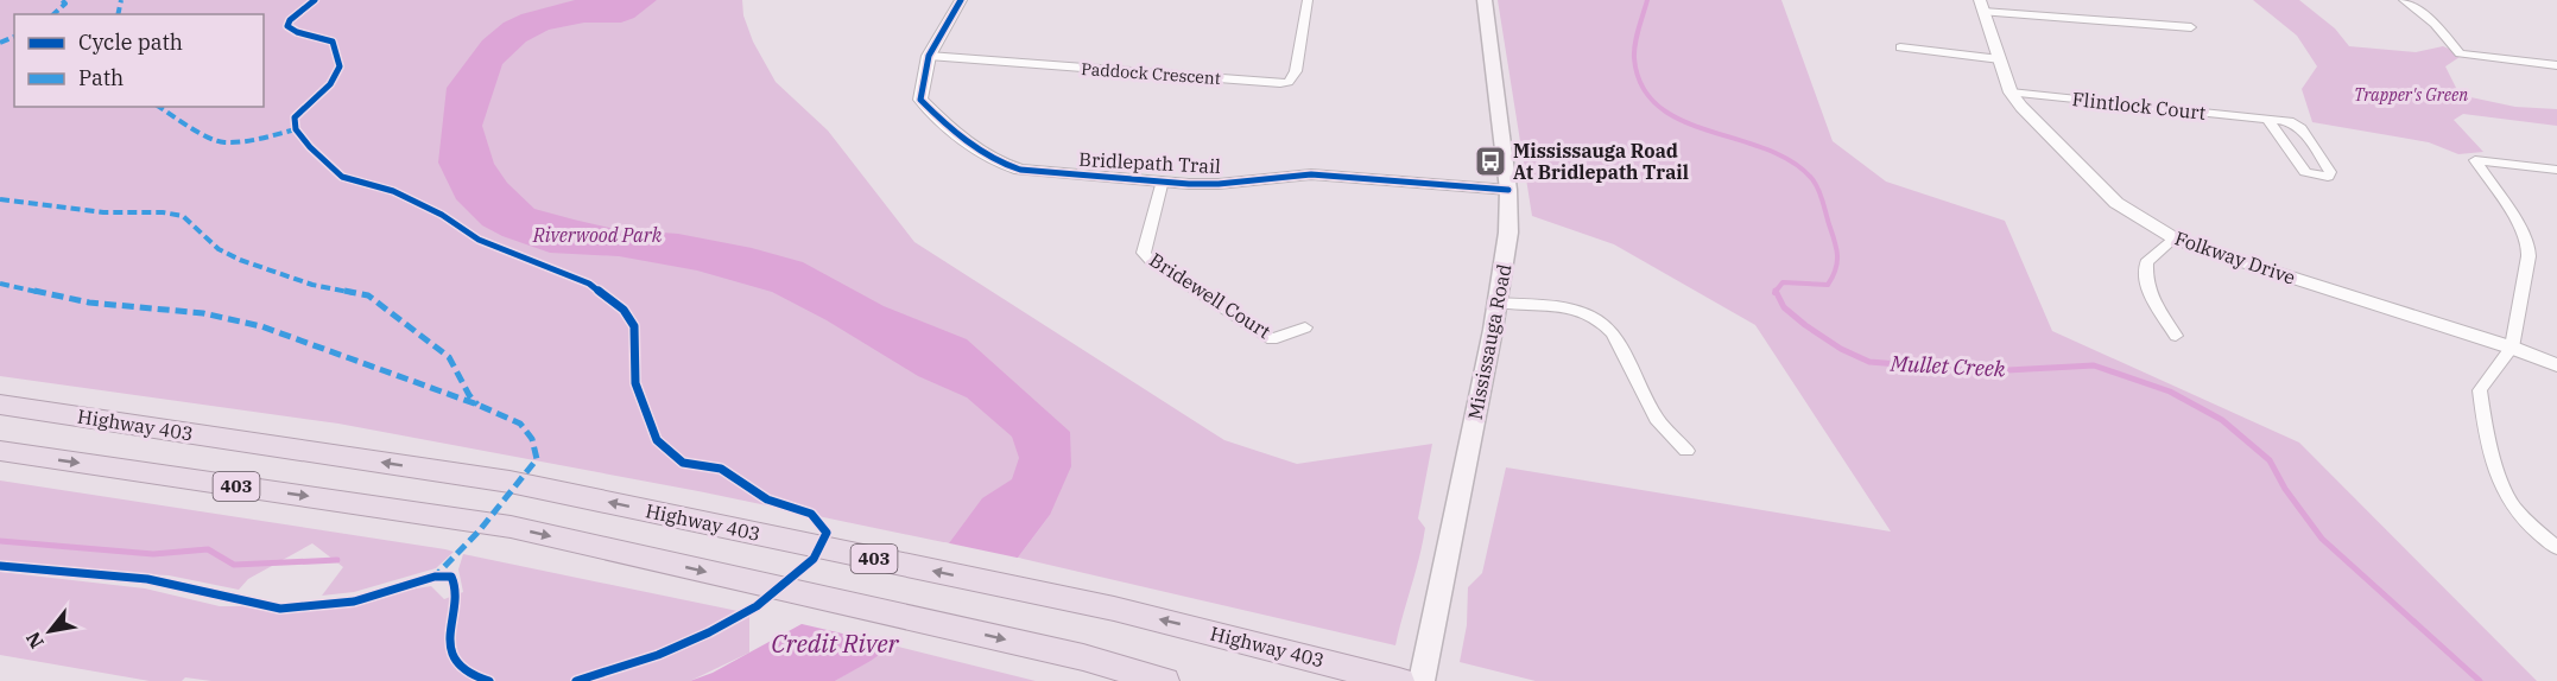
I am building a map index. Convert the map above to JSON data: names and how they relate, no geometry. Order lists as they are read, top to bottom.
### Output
{
  "streets": {
    "highway": ["Highway 403", "403"],
    "main road": ["Mississauga Road"],
    "street": [
      "Paddock Crescent",
      "Flintlock Court",
      "Bridlepath Trail",
      "Folkway Drive",
      "Bridewell Court"
    ]
  },
  "crossings": [
    ["Paddock Crescent", "Bridlepath Trail"],
    ["Flintlock Court", "Folkway Drive"],
    ["Bridlepath Trail", "Bridewell Court"],
    ["Bridlepath Trail", "Mississauga Road"]
  ],
  "water": ["Mullet Creek", "Credit River"],
  "parks": ["Trapper's Green", "Riverwood Park"],
  "places": {
    "bus stop": ["Mississauga Road At Bridlepath Trail"]
  },
  "legend": ["Cycle path", "Path"],
  "north": "bottom left"
}
